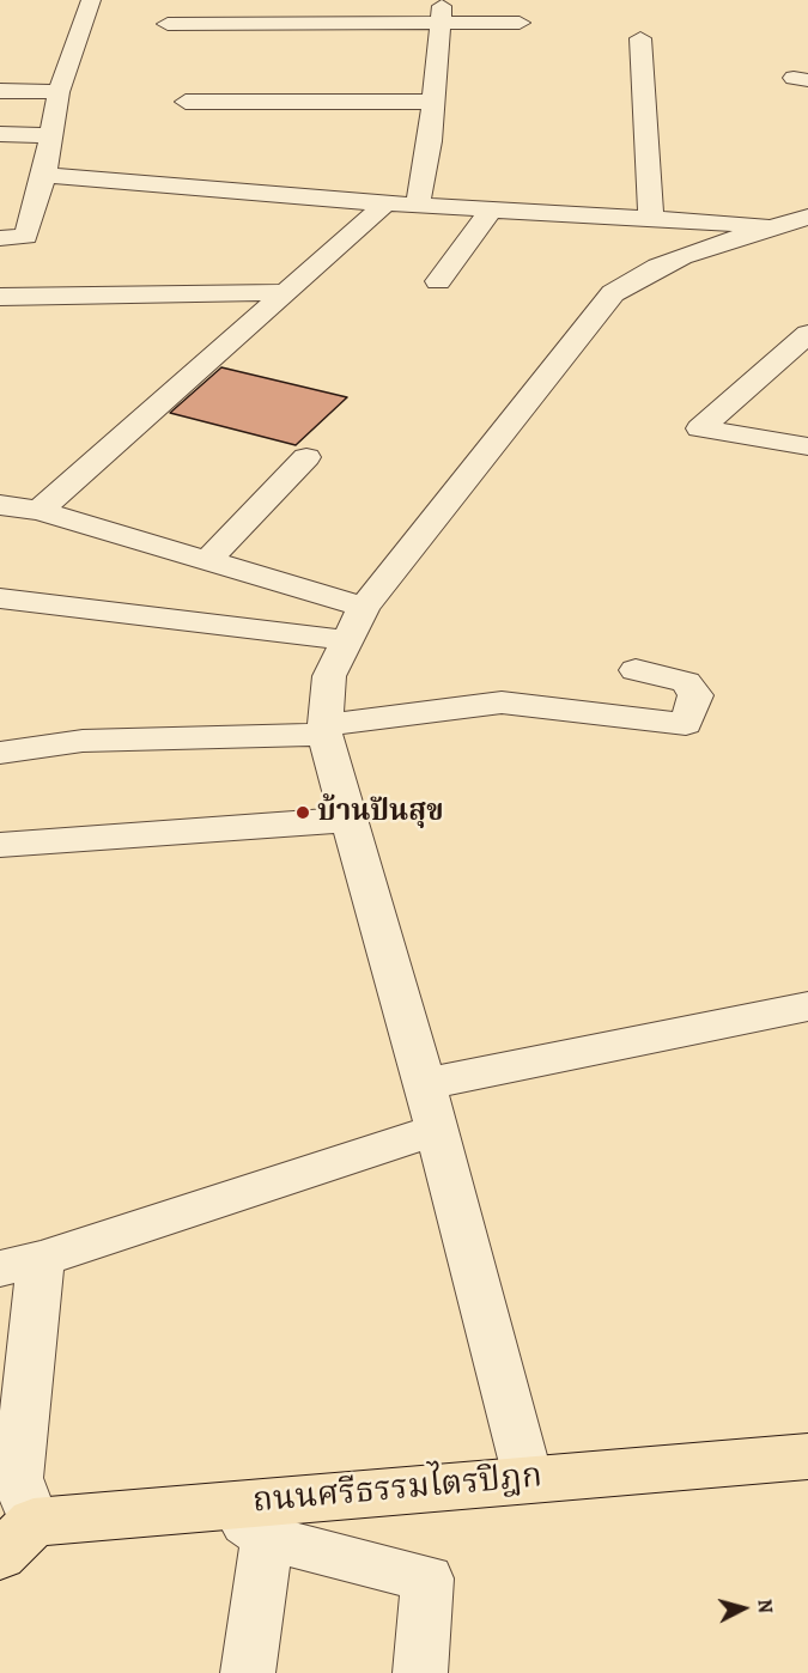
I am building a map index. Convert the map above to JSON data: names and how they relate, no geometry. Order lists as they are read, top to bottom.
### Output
{
  "streets": {
    "main road": ["ถนนศรีธรรมไตรปิฎก"]
  },
  "places": ["บ้านปันสุข"],
  "north": "right"
}
